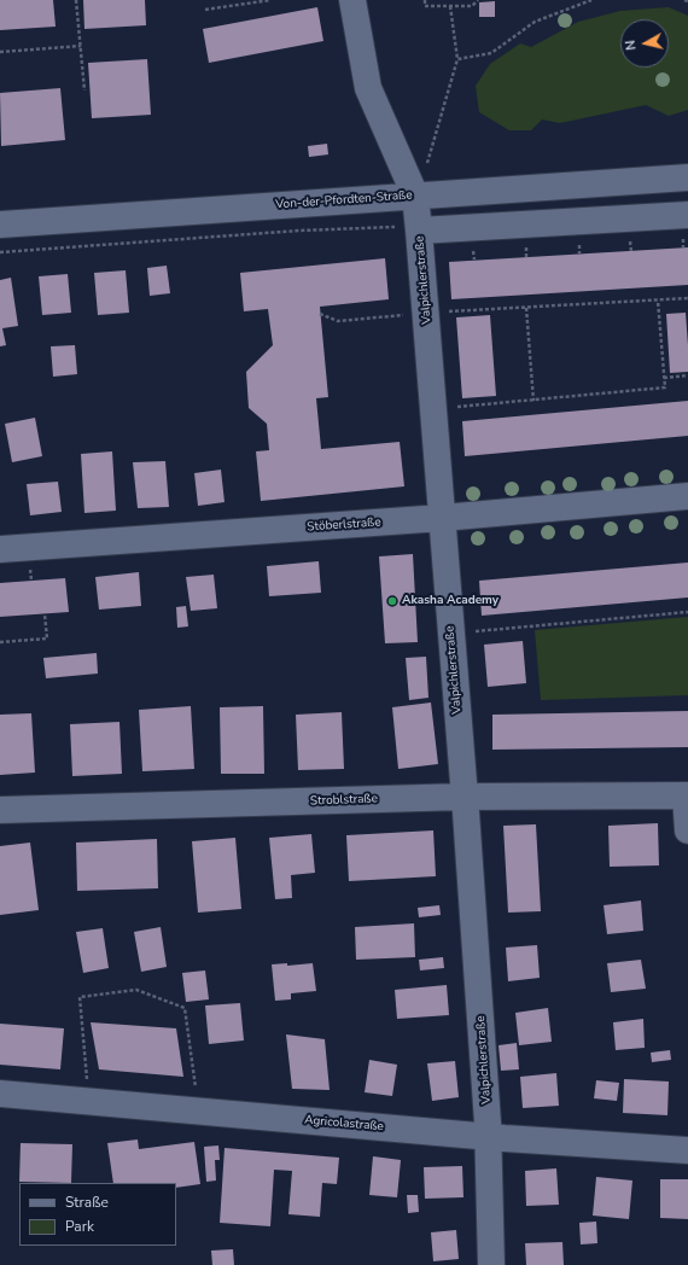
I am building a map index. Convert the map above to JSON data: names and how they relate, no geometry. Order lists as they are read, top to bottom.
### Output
{
  "streets": {
    "street": [
      "Von-der-Pfordten-Straße",
      "Valpichlerstraße",
      "Stöberlstraße",
      "Stroblstraße",
      "Agricolastraße"
    ]
  },
  "crossings": [
    ["Von-der-Pfordten-Straße", "Valpichlerstraße"],
    ["Valpichlerstraße", "Stöberlstraße"],
    ["Valpichlerstraße", "Stroblstraße"],
    ["Valpichlerstraße", "Agricolastraße"]
  ],
  "places": ["Akasha Academy"],
  "legend": ["Straße", "Park"],
  "north": "left"
}
